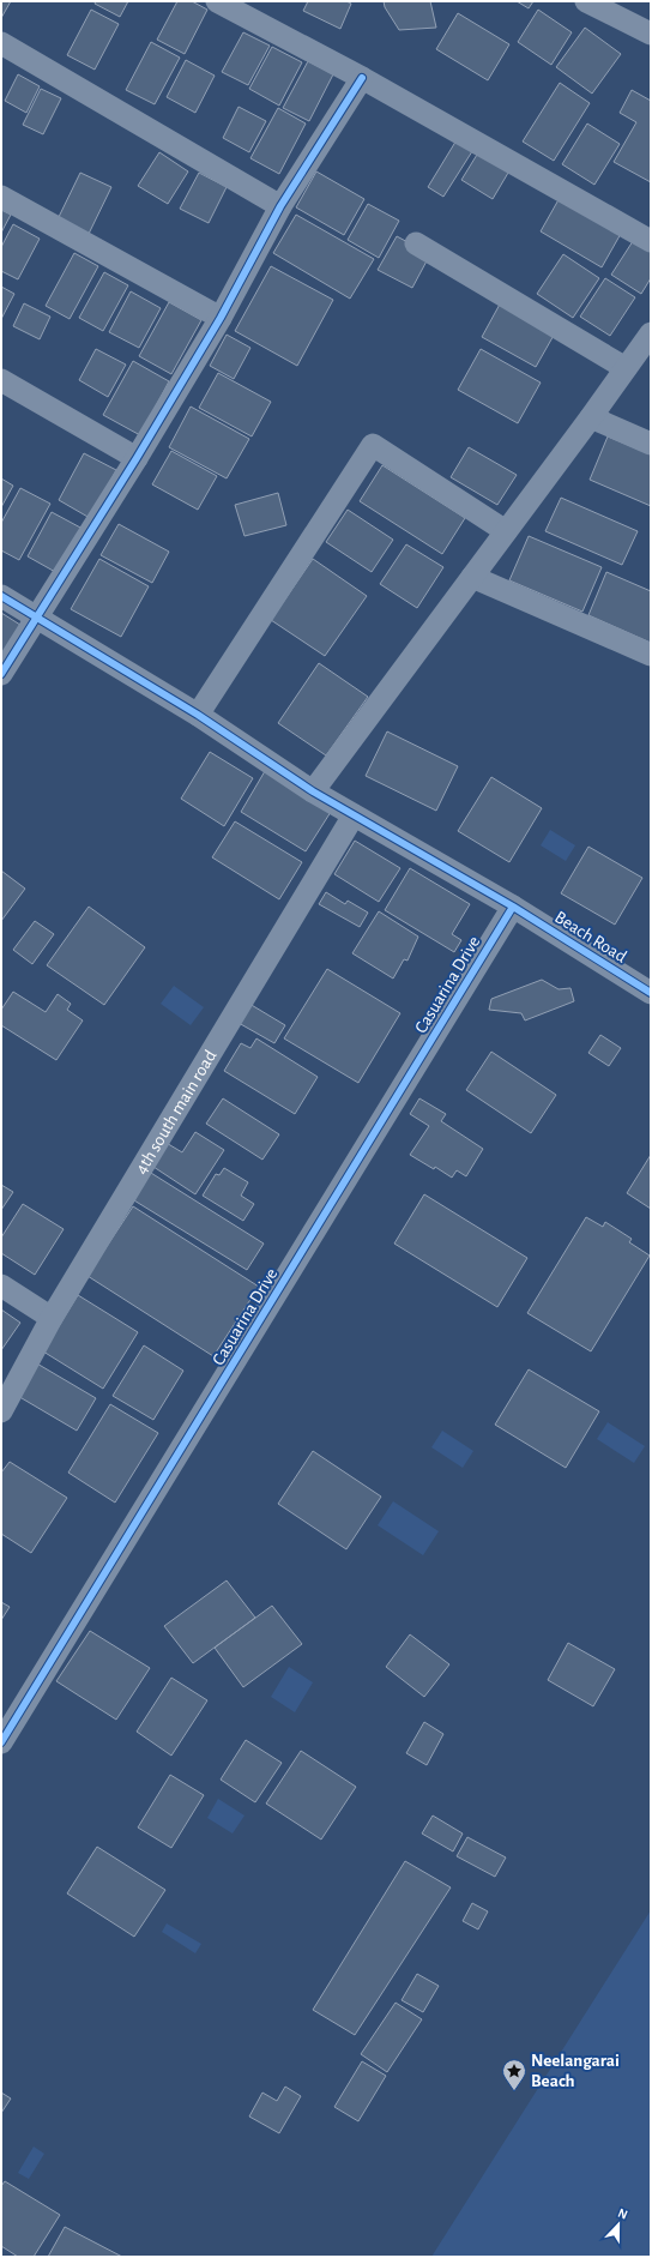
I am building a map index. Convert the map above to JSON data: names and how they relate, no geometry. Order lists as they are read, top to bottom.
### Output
{
  "streets": {
    "street": ["Beach Road", "Casuarina Drive", "4th south main road"]
  },
  "crossings": [
    ["Beach Road", "Casuarina Drive"],
    ["Beach Road", "4th south main road"]
  ],
  "places": {
    "place": ["Neelangarai Beach"]
  },
  "north": "top"
}
